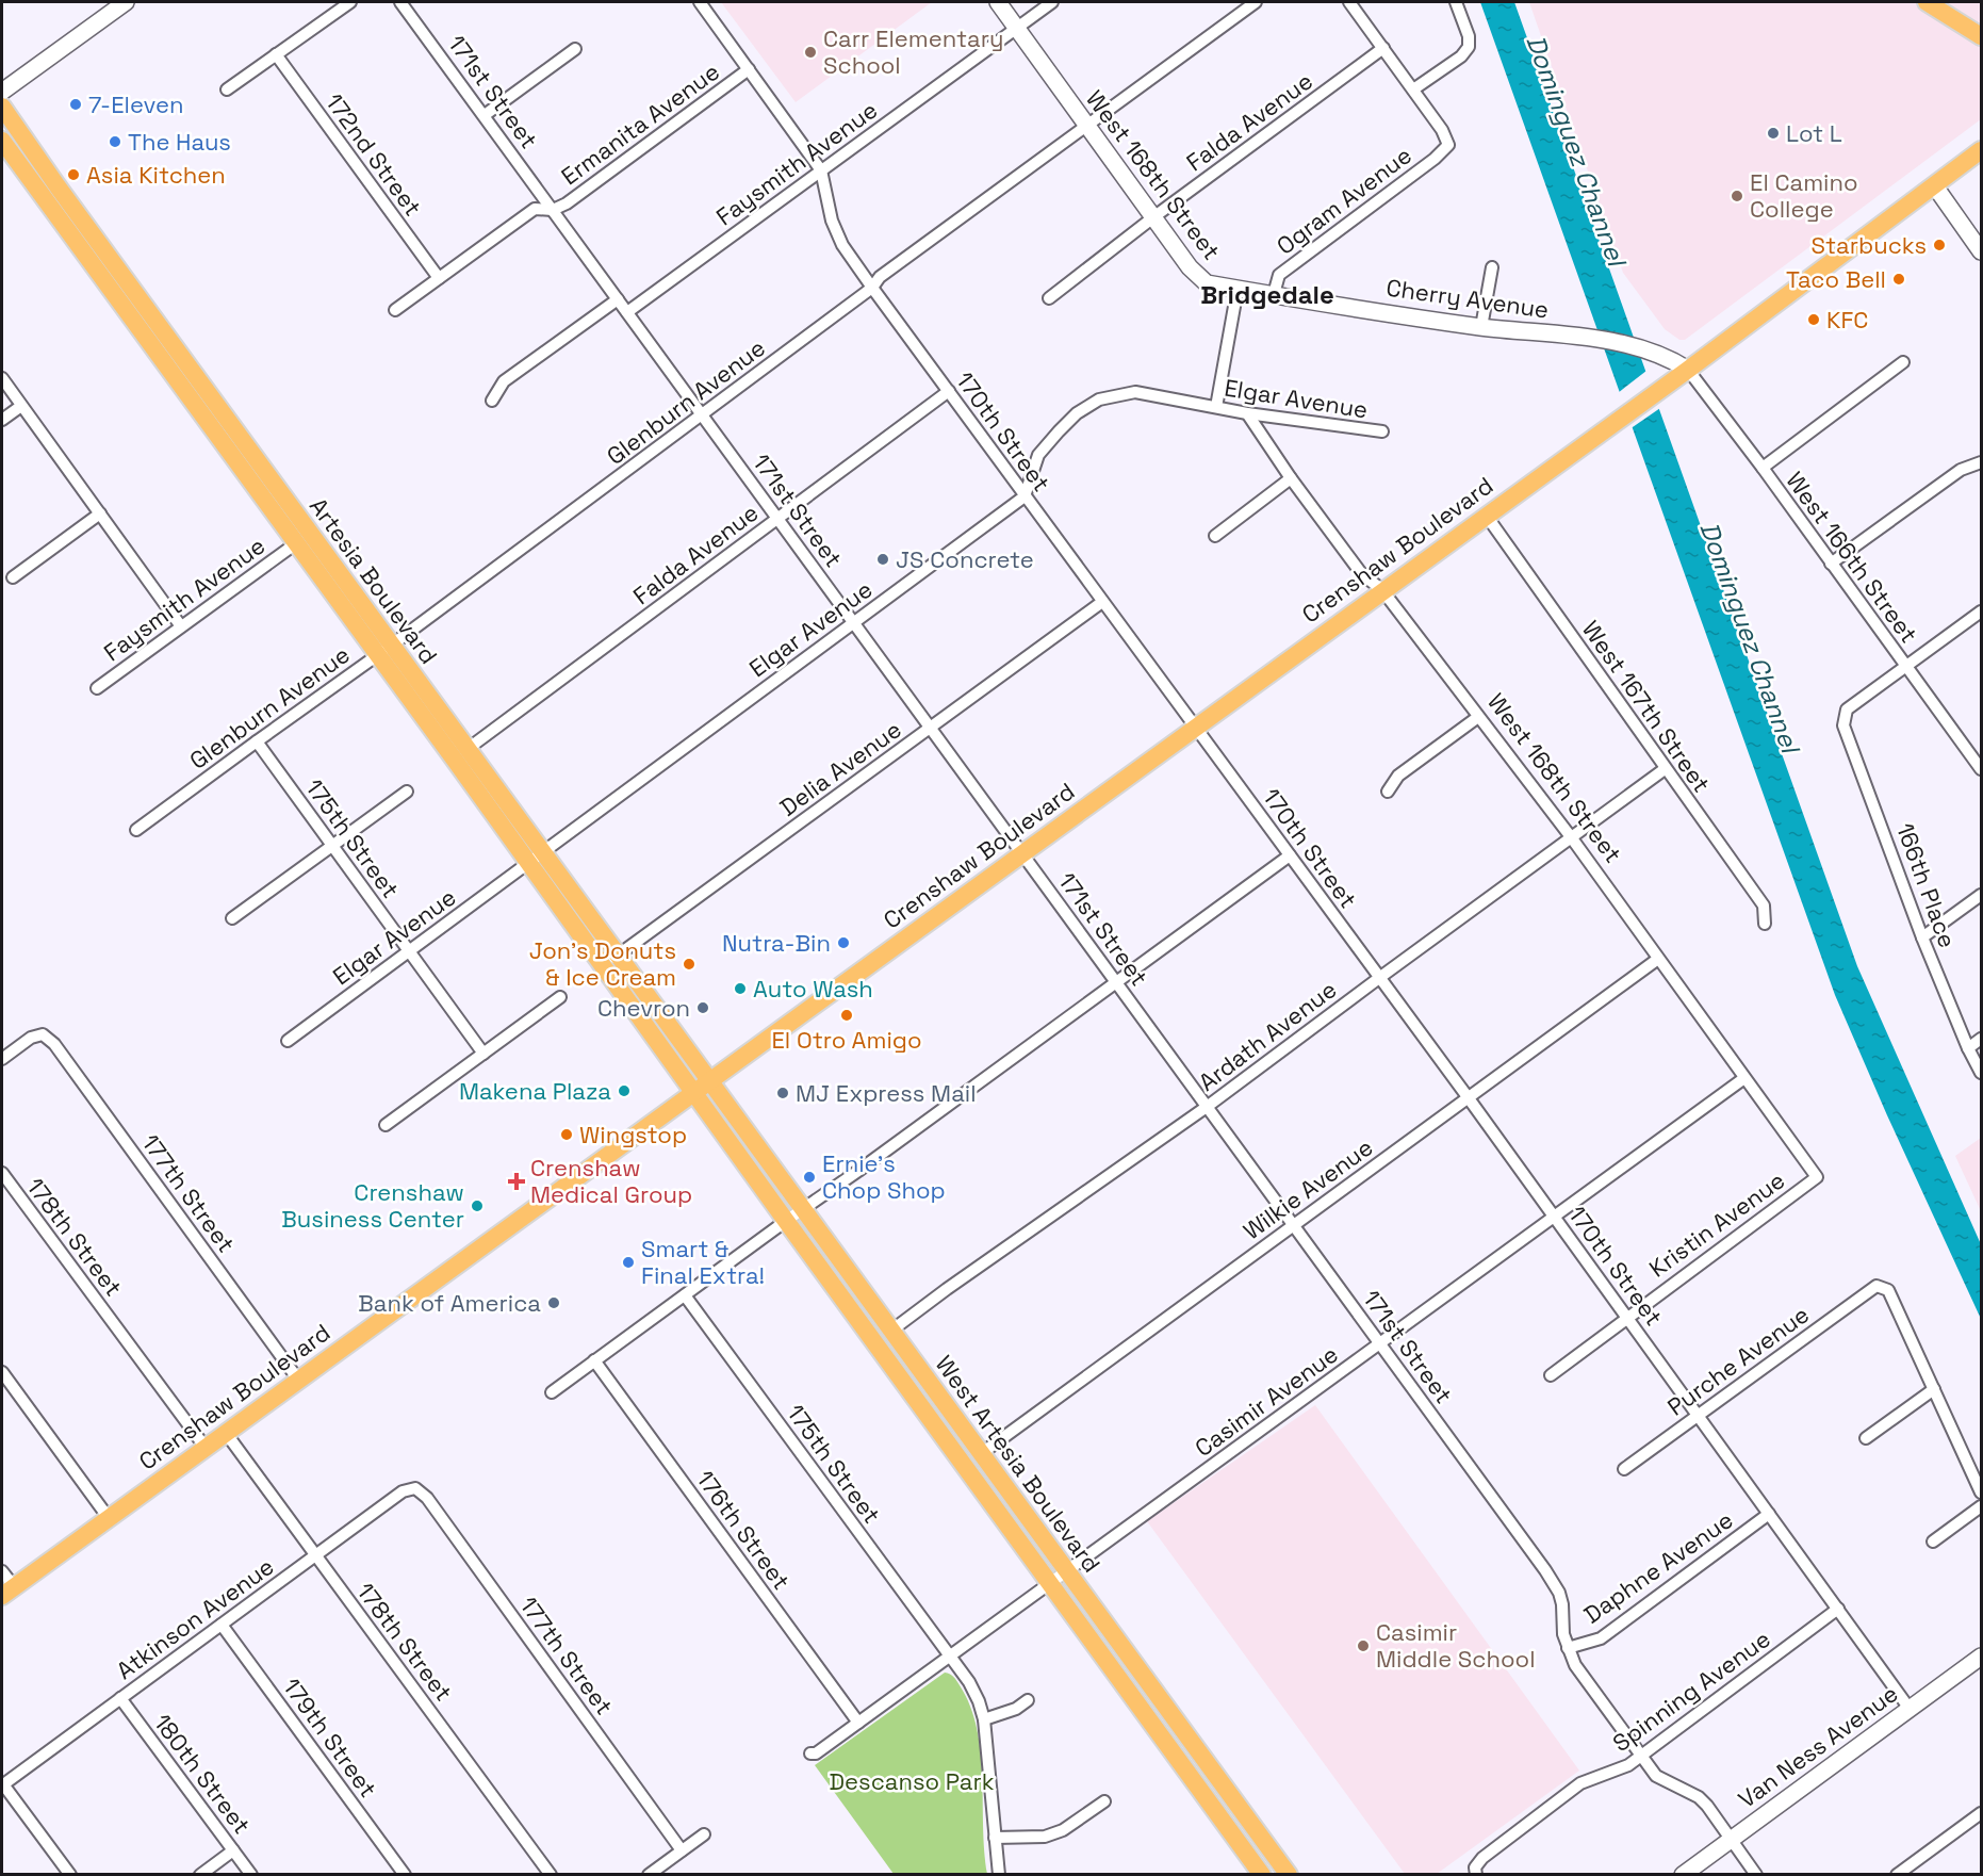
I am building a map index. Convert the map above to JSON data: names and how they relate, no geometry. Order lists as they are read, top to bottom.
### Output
{
  "streets": {
    "main road": ["Crenshaw Boulevard", "Artesia Boulevard", "West Artesia Boulevard"],
    "street": [
      "171st Street",
      "Falda Avenue",
      "Ermanita Avenue",
      "172nd Street",
      "Faysmith Avenue",
      "West 168th Street",
      "Ogram Avenue",
      "Cherry Avenue",
      "Elgar Avenue",
      "Glenburn Avenue",
      "170th Street",
      "West 166th Street",
      "West 167th Street",
      "Delia Avenue",
      "175th Street",
      "166th Place",
      "Ardath Avenue",
      "Wilkie Avenue",
      "177th Street",
      "Kristin Avenue",
      "178th Street",
      "Purche Avenue",
      "Casimir Avenue",
      "176th Street",
      "Daphne Avenue",
      "Atkinson Avenue",
      "Spinning Avenue",
      "179th Street",
      "Van Ness Avenue",
      "180th Street"
    ]
  },
  "crossings": [
    ["171st Street", "Falda Avenue"],
    ["171st Street", "Ermanita Avenue"],
    ["171st Street", "Faysmith Avenue"],
    ["171st Street", "Elgar Avenue"],
    ["171st Street", "Glenburn Avenue"],
    ["171st Street", "Crenshaw Boulevard"],
    ["171st Street", "Delia Avenue"],
    ["171st Street", "Ardath Avenue"],
    ["171st Street", "Wilkie Avenue"],
    ["171st Street", "Casimir Avenue"],
    ["171st Street", "Daphne Avenue"],
    ["171st Street", "Spinning Avenue"],
    ["171st Street", "Van Ness Avenue"],
    ["Falda Avenue", "West 168th Street"],
    ["Falda Avenue", "170th Street"],
    ["Falda Avenue", "Artesia Boulevard"],
    ["Ermanita Avenue", "172nd Street"],
    ["Ermanita Avenue", "170th Street"],
    ["Faysmith Avenue", "West 168th Street"],
    ["Faysmith Avenue", "170th Street"],
    ["Faysmith Avenue", "Artesia Boulevard"],
    ["West 168th Street", "Cherry Avenue"],
    ["West 168th Street", "Elgar Avenue"],
    ["West 168th Street", "Glenburn Avenue"],
    ["West 168th Street", "Crenshaw Boulevard"],
    ["West 168th Street", "Ardath Avenue"],
    ["West 168th Street", "Wilkie Avenue"],
    ["West 168th Street", "Kristin Avenue"],
    ["West 168th Street", "Casimir Avenue"],
    ["Ogram Avenue", "Cherry Avenue"],
    ["Cherry Avenue", "Crenshaw Boulevard"],
    ["Cherry Avenue", "West 166th Street"],
    ["Elgar Avenue", "170th Street"],
    ["Elgar Avenue", "Artesia Boulevard"],
    ["Elgar Avenue", "175th Street"],
    ["Glenburn Avenue", "170th Street"],
    ["Glenburn Avenue", "Artesia Boulevard"],
    ["Glenburn Avenue", "175th Street"],
    ["170th Street", "Crenshaw Boulevard"],
    ["170th Street", "Delia Avenue"],
    ["170th Street", "Ardath Avenue"],
    ["170th Street", "Wilkie Avenue"],
    ["170th Street", "Kristin Avenue"],
    ["170th Street", "Purche Avenue"],
    ["170th Street", "Casimir Avenue"],
    ["170th Street", "Daphne Avenue"],
    ["170th Street", "Spinning Avenue"],
    ["170th Street", "Van Ness Avenue"],
    ["Crenshaw Boulevard", "West 166th Street"],
    ["Crenshaw Boulevard", "Artesia Boulevard"],
    ["Crenshaw Boulevard", "West 167th Street"],
    ["Crenshaw Boulevard", "177th Street"],
    ["Crenshaw Boulevard", "178th Street"],
    ["Crenshaw Boulevard", "West Artesia Boulevard"],
    ["West 166th Street", "166th Place"],
    ["Artesia Boulevard", "Delia Avenue"],
    ["Artesia Boulevard", "West Artesia Boulevard"],
    ["West 167th Street", "Ardath Avenue"],
    ["175th Street", "Casimir Avenue"],
    ["Ardath Avenue", "West Artesia Boulevard"],
    ["Wilkie Avenue", "West Artesia Boulevard"],
    ["177th Street", "Atkinson Avenue"],
    ["178th Street", "Atkinson Avenue"],
    ["Casimir Avenue", "West Artesia Boulevard"],
    ["Casimir Avenue", "176th Street"],
    ["Atkinson Avenue", "179th Street"],
    ["Atkinson Avenue", "180th Street"]
  ],
  "districts": ["Bridgedale"],
  "water": ["Dominguez Channel"],
  "parks": ["Descanso Park"],
  "places": {
    "other": [
      "Carr Elementary School",
      "7-Eleven",
      "Lot L",
      "The Haus",
      "Asia Kitchen",
      "El Camino College",
      "Starbucks",
      "Taco Bell",
      "KFC",
      "JS Concrete",
      "Nutra-Bin",
      "Jon's Donuts & Ice Cream",
      "Auto Wash",
      "Chevron",
      "El Otro Amigo",
      "Makena Plaza",
      "MJ Express Mail",
      "Wingstop",
      "Ernie’s Chop Shop",
      "Crenshaw Business Center",
      "Smart & Final Extra!",
      "Bank of America",
      "Casimir Middle School"
    ],
    "health": ["Crenshaw Medical Group"]
  }
}
